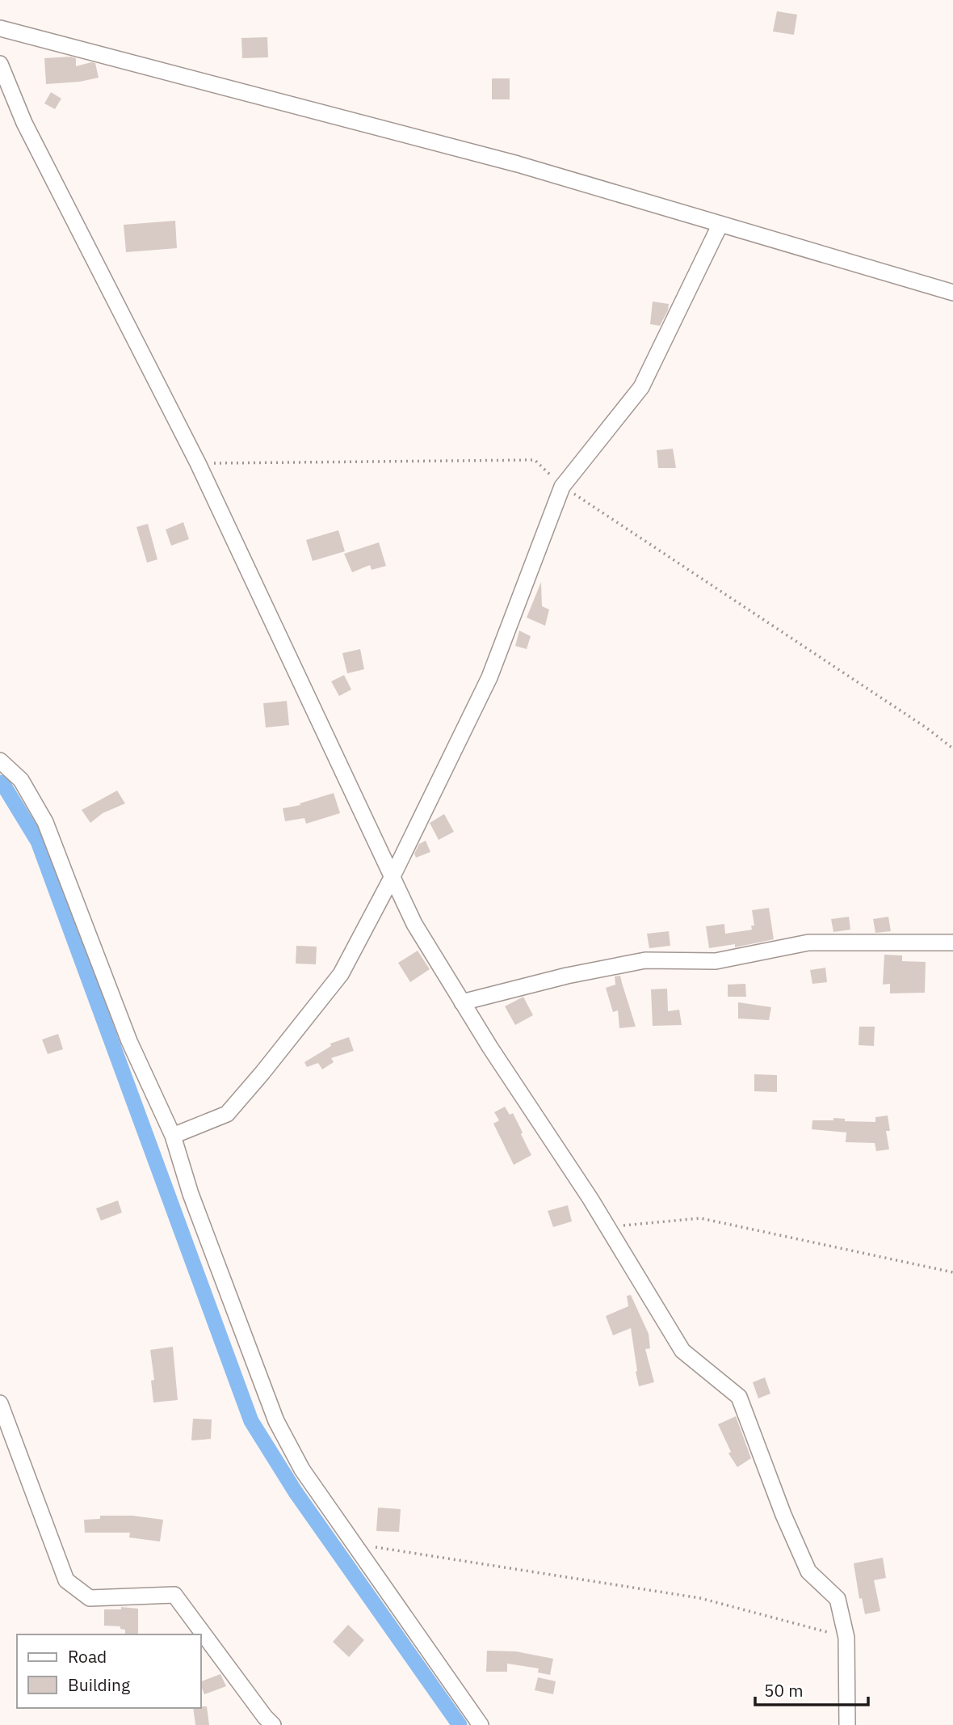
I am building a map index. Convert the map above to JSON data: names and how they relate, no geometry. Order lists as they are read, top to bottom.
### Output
{
  "legend": ["Road", "Building"],
  "scale_bar": "50 m"
}
